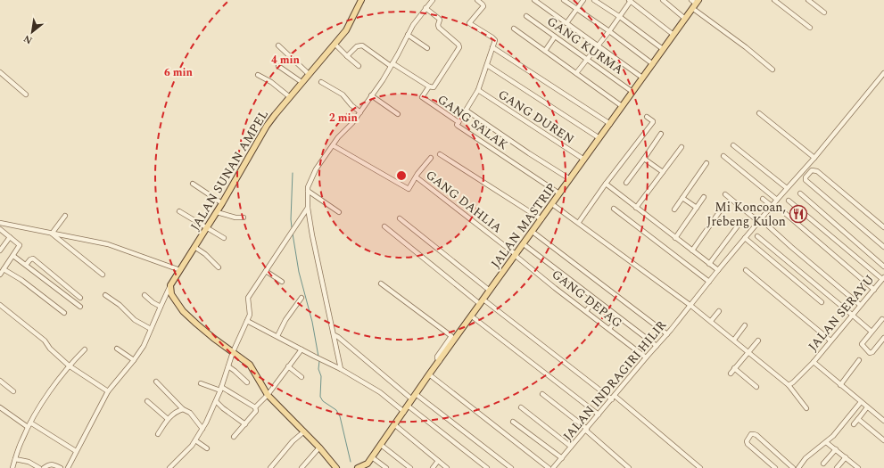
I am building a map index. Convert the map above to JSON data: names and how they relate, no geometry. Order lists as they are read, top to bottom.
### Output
{
  "streets": {
    "main road": ["JALAN SUNAN AMPEL", "JALAN MASTRIP"],
    "street": [
      "GANG KURMA",
      "GANG DUREN",
      "GANG SALAK",
      "GANG DAHLIA",
      "GANG DEPAG",
      "JALAN SERAYU",
      "JALAN INDRAGIRI HILIR"
    ]
  },
  "crossings": [
    ["GANG KURMA", "JALAN MASTRIP"],
    ["GANG DUREN", "JALAN MASTRIP"],
    ["GANG SALAK", "JALAN SUNAN AMPEL"],
    ["GANG SALAK", "JALAN MASTRIP"],
    ["GANG DAHLIA", "JALAN MASTRIP"],
    ["GANG DAHLIA", "GANG DEPAG"],
    ["JALAN MASTRIP", "GANG DEPAG"],
    ["GANG DEPAG", "JALAN INDRAGIRI HILIR"]
  ],
  "places": {
    "restaurant": ["Mi Koncoan, Jrebeng Kulon"]
  },
  "north": "bottom left",
  "rings": ["4 min", "6 min", "2 min"]
}
